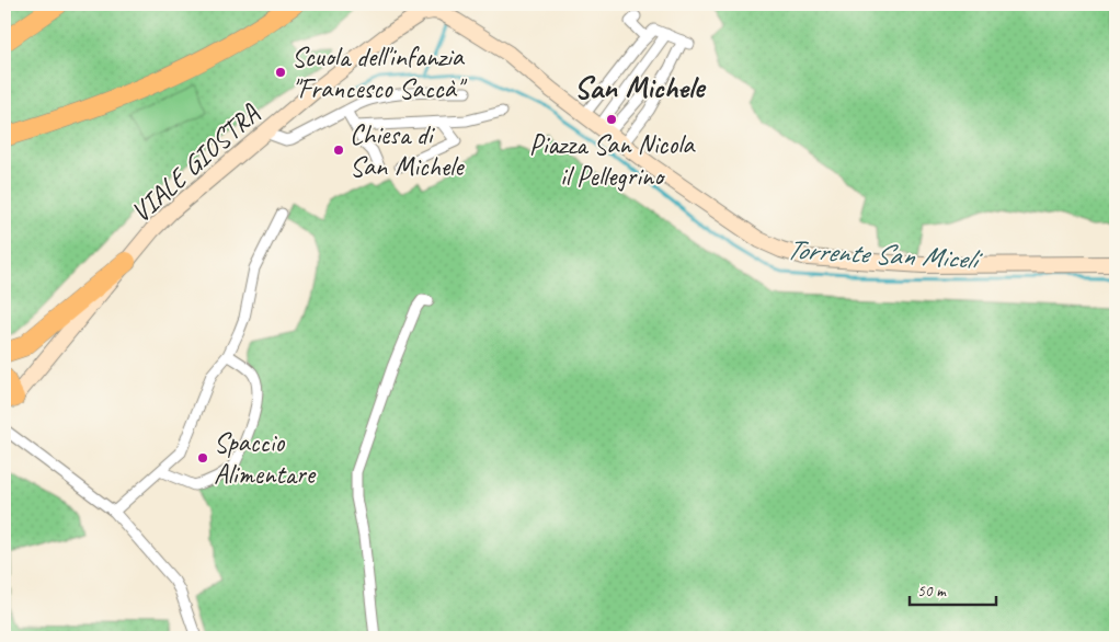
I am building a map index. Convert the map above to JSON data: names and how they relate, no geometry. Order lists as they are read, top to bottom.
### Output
{
  "streets": {
    "street": ["VIALE GIOSTRA"]
  },
  "districts": ["San Michele"],
  "water": ["Torrente San Miceli"],
  "places": [
    "Scuola dell'infanzia \"Francesco Saccà\"",
    "Piazza San Nicola il Pellegrino",
    "Chiesa di San Michele",
    "Spaccio Alimentare"
  ],
  "scale_bar": "50 m"
}
